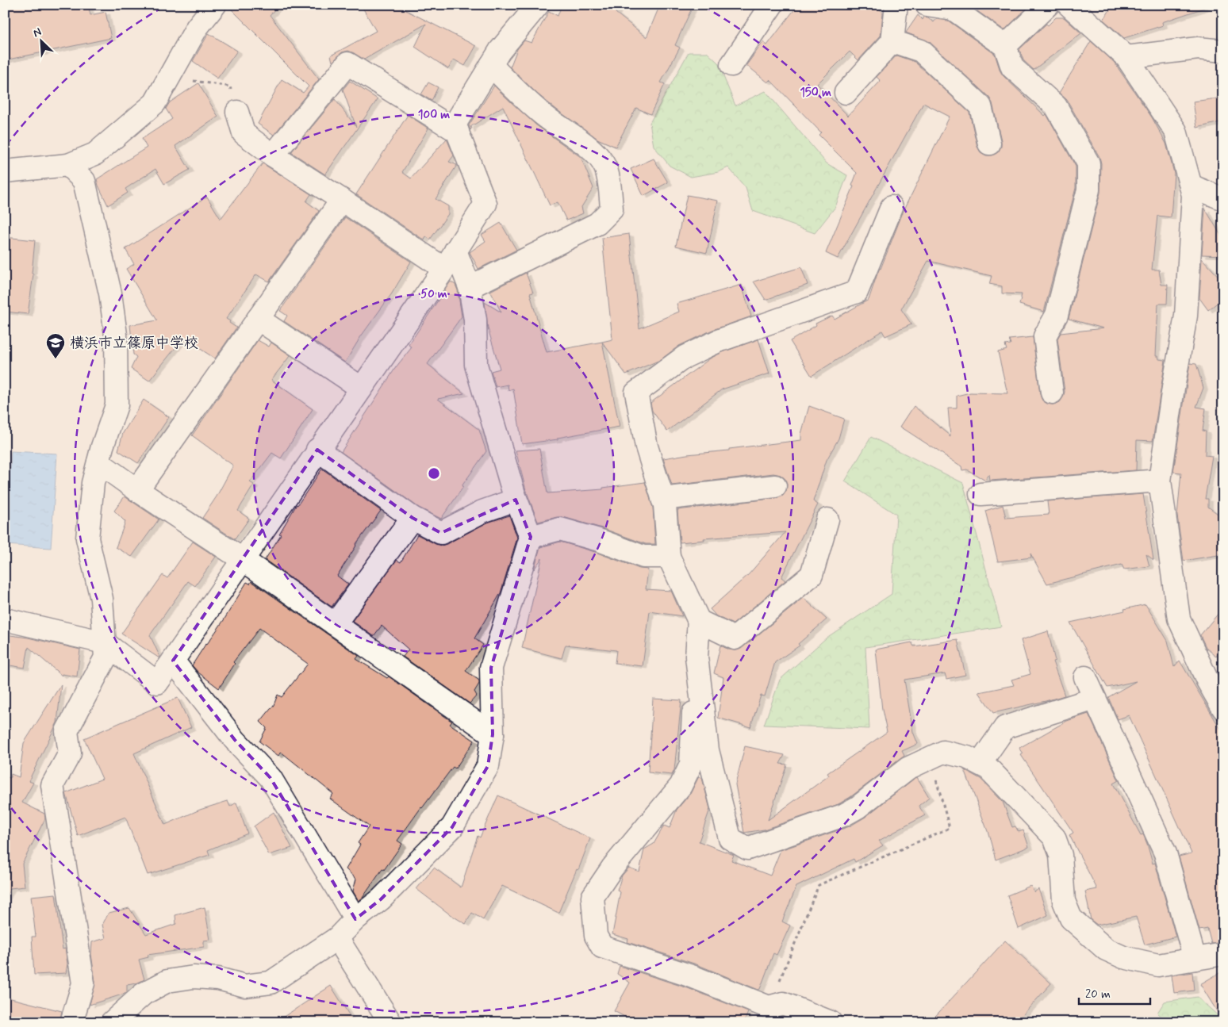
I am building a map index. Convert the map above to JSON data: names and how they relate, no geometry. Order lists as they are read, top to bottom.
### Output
{
  "places": {
    "school or university": ["横浜市立篠原中学校"]
  },
  "scale_bar": "20 m",
  "north": "top left",
  "rings": ["150 m", "100 m", "50 m"]
}
